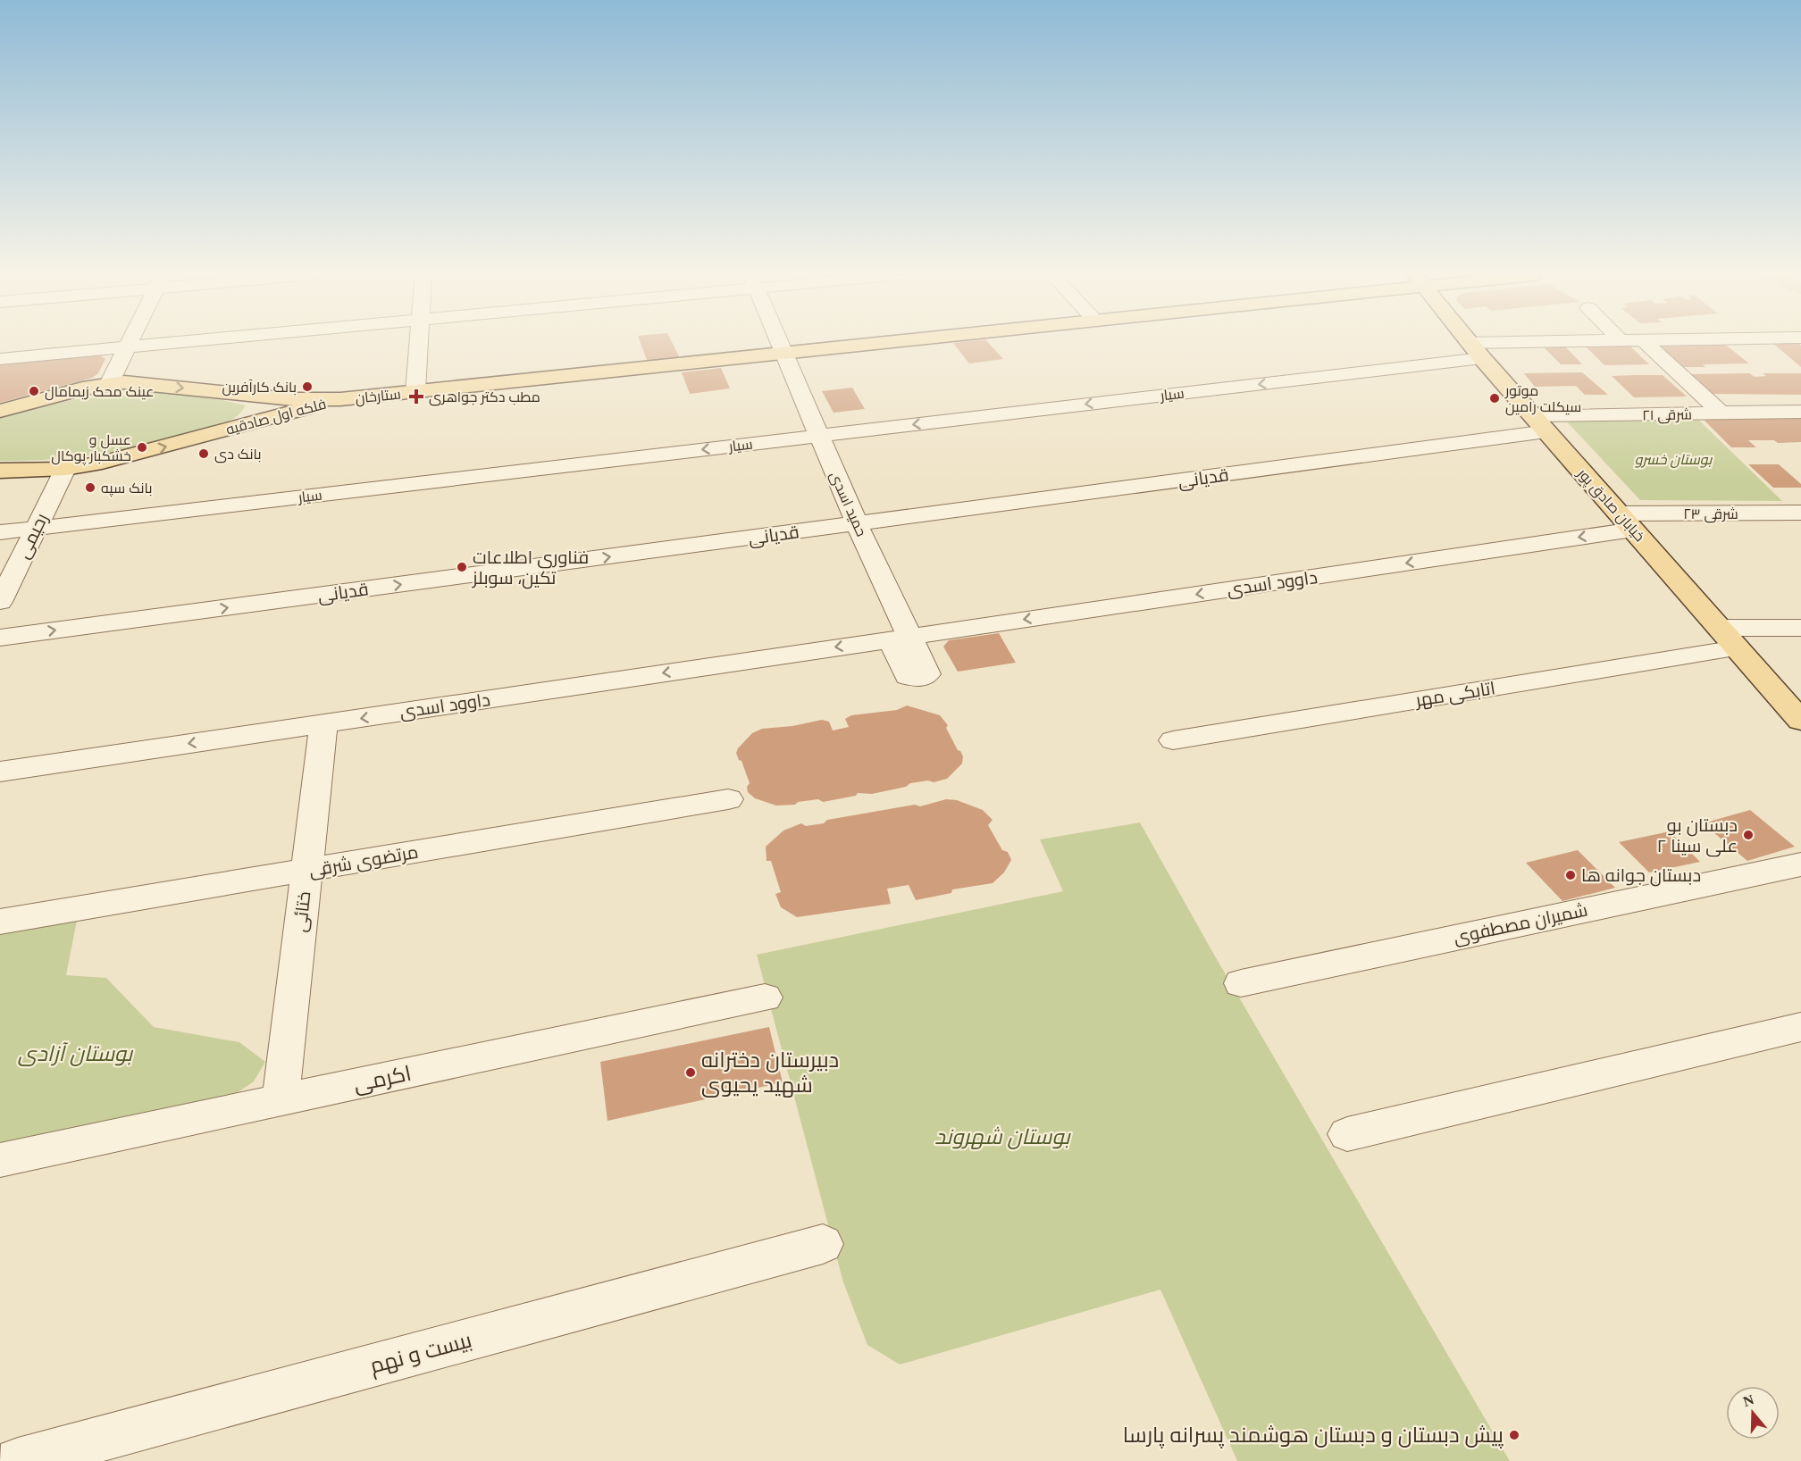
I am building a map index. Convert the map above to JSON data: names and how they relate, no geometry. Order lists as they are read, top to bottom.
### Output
{
  "streets": {
    "main road": ["ستارخان", "فلکه اول صادقیه", "خیابان صادق پور"],
    "street": [
      "سیار",
      "۲۱ شرقی",
      "قدیانی",
      "حمید اسدی",
      "۲۳ شرقی",
      "رحیمی",
      "داوود اسدی",
      "اتابکی مهر",
      "مرتضوی شرقی",
      "ختائی",
      "شمیران مصطفوی",
      "اکرمی",
      "بیست و نهم"
    ]
  },
  "crossings": [
    ["سیار", "حمید اسدی"],
    ["سیار", "خیابان صادق پور"],
    ["سیار", "رحیمی"],
    ["ستارخان", "فلکه اول صادقیه"],
    ["ستارخان", "حمید اسدی"],
    ["۲۱ شرقی", "قدیانی"],
    ["۲۱ شرقی", "خیابان صادق پور"],
    ["فلکه اول صادقیه", "رحیمی"],
    ["قدیانی", "حمید اسدی"],
    ["قدیانی", "خیابان صادق پور"],
    ["حمید اسدی", "داوود اسدی"],
    ["خیابان صادق پور", "۲۳ شرقی"],
    ["خیابان صادق پور", "داوود اسدی"],
    ["خیابان صادق پور", "اتابکی مهر"],
    ["۲۳ شرقی", "داوود اسدی"],
    ["داوود اسدی", "ختائی"],
    ["مرتضوی شرقی", "ختائی"],
    ["ختائی", "اکرمی"]
  ],
  "one_way": [
    "سیار",
    "فلکه اول صادقیه",
    "قدیانی",
    "داوود اسدی"
  ],
  "parks": ["بوستان خسرو", "بوستان آزادی", "بوستان شهروند"],
  "places": {
    "other": [
      "بانک کارآفرین",
      "عینک محک زیمامال",
      "موتور سیکلت رامین",
      "عسل و خشکبار پوکال",
      "بانک دی",
      "بانک سپه",
      "فناوری اطلاعات تکین، سوبلز",
      "دبستان بو علی سینا ۲",
      "دبستان جوانه ها",
      "دبیرستان دخترانه شهید یحیوی",
      "پیش دبستان و دبستان هوشمند پسرانه پارسا"
    ],
    "health": ["مطب دکتر جواهری"]
  },
  "north": "top"
}
